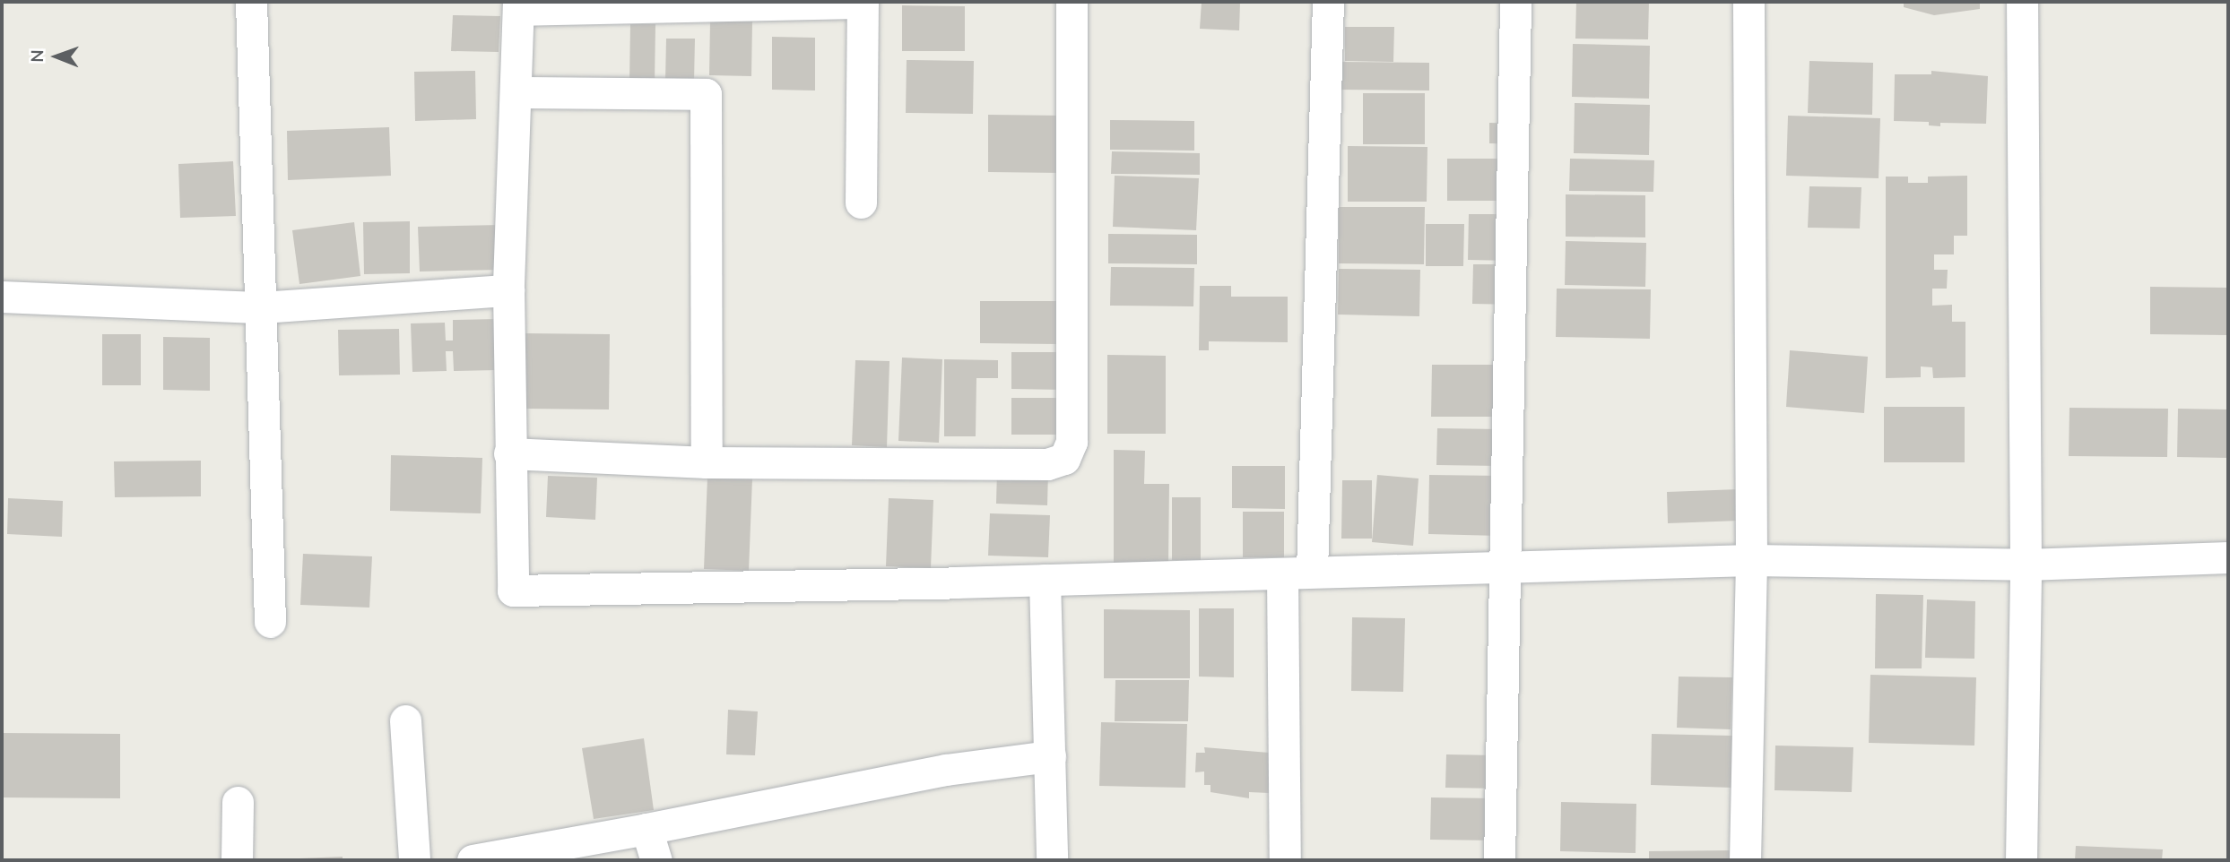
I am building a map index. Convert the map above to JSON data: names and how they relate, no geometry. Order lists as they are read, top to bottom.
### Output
{
  "north": "left"
}
